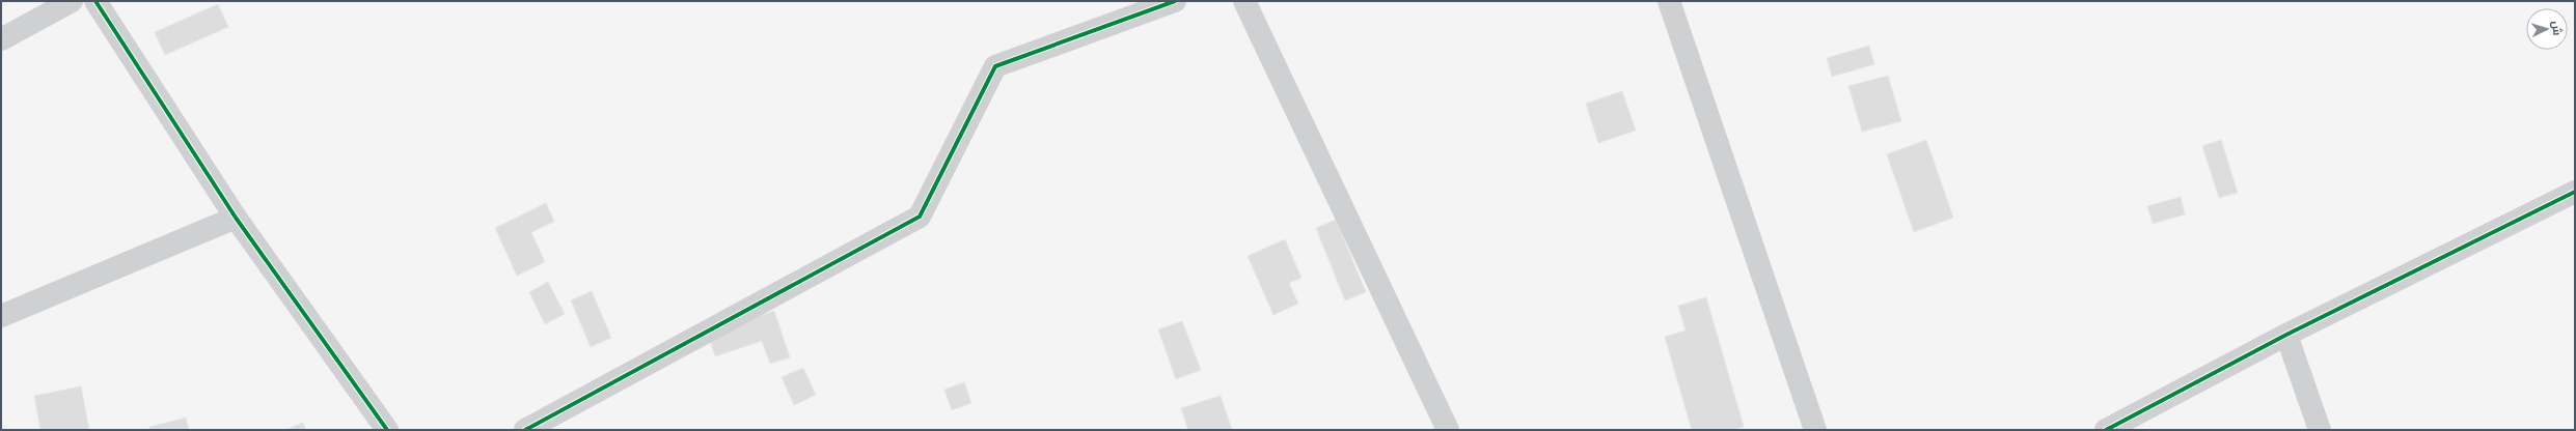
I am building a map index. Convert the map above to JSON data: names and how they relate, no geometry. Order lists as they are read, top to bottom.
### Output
{
  "north": "right"
}
